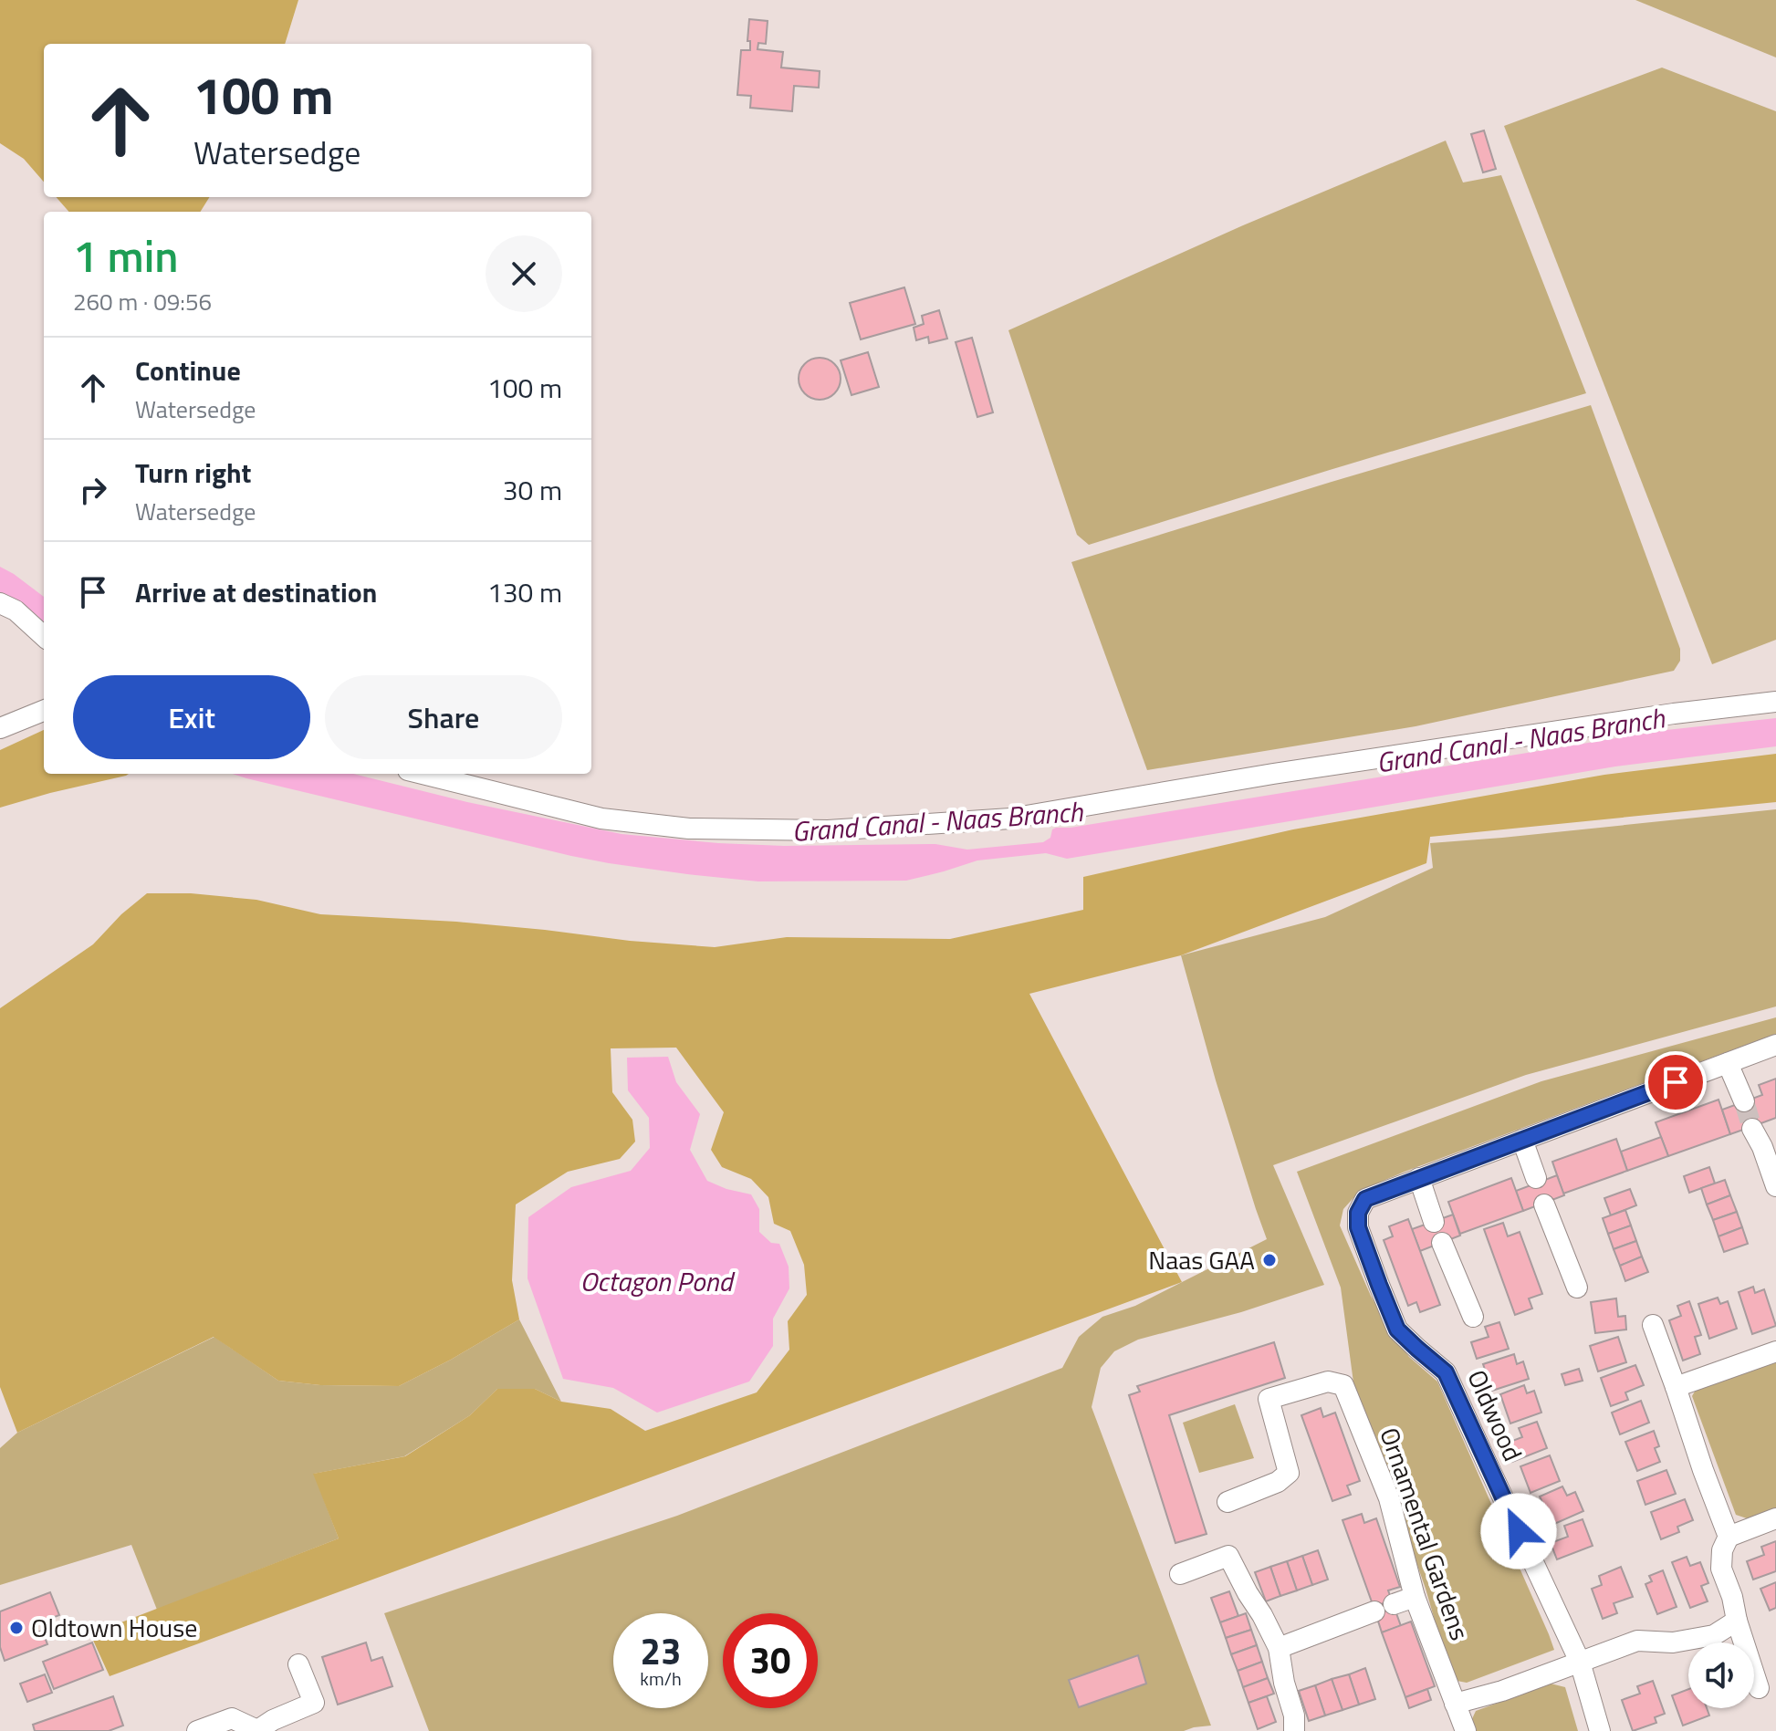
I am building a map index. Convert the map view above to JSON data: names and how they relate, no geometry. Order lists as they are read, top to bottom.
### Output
{
  "streets": {
    "street": ["Oldwood", "Ornamental Gardens"]
  },
  "water": ["Grand Canal - Naas Branch", "Octagon Pond"],
  "places": ["Naas GAA", "Oldtown House"],
  "page": {
    "turn": ["100 m", "Watersedge"],
    "heading": ["1 min", "260 m · 09:56"],
    "list": [
      {
        "name": "Continue",
        "note": "Watersedge",
        "value": "100 m"
      },
      {
        "name": "Turn right",
        "note": "Watersedge",
        "value": "30 m"
      },
      {
        "name": "Arrive at destination",
        "value": "130 m"
      }
    ],
    "buttons": ["Exit", "Share"],
    "speed": "23 km/h",
    "limit": "30"
  }
}
